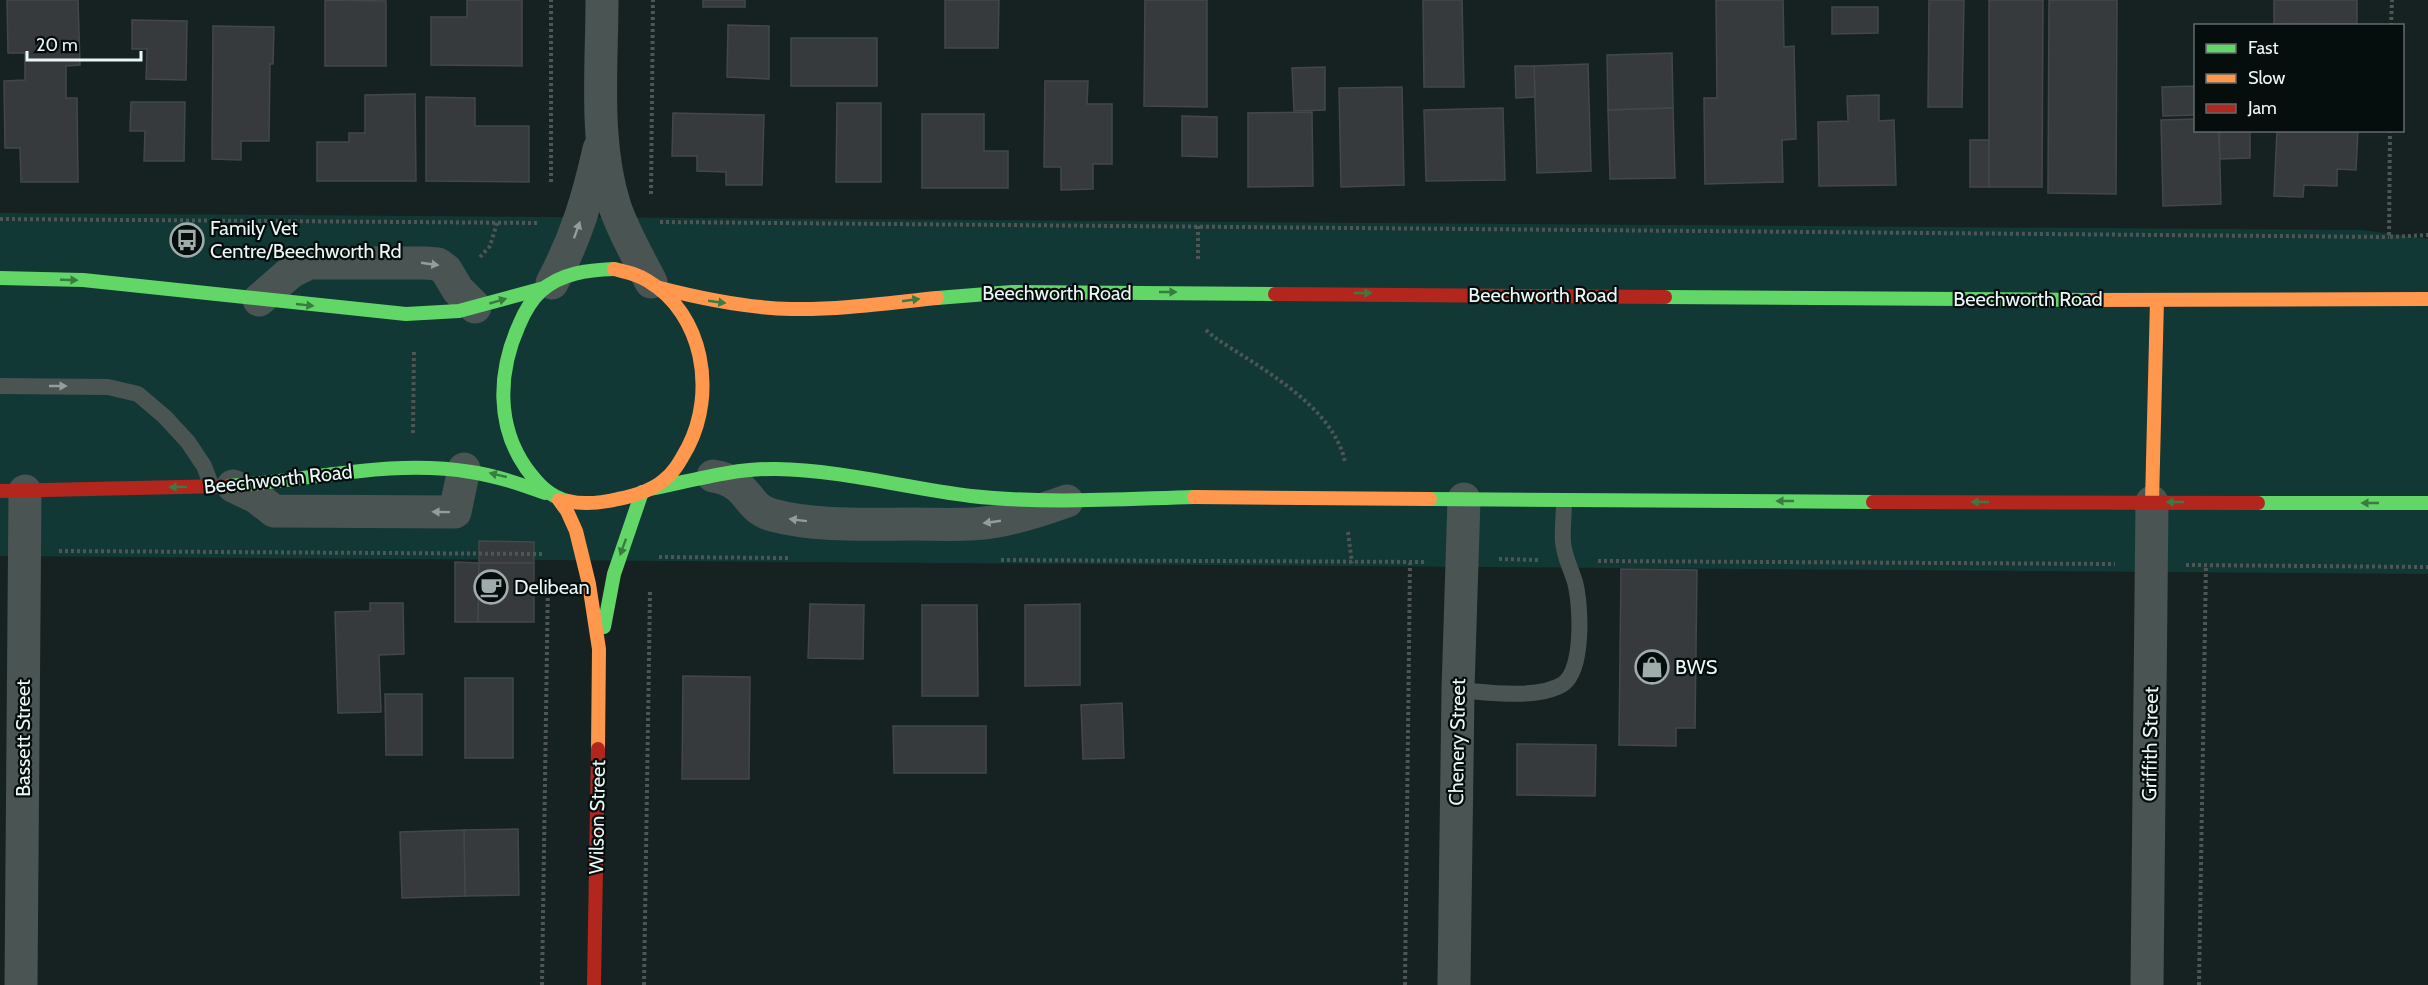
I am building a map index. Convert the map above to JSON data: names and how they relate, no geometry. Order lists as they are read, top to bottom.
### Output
{
  "streets": {
    "main road": ["Beechworth Road", "Wilson Street"],
    "street": ["Bassett Street", "Chenery Street", "Griffith Street"]
  },
  "crossings": [
    ["Beechworth Road", "Bassett Street"],
    ["Beechworth Road", "Wilson Street"]
  ],
  "places": {
    "bus stop": ["Family Vet Centre/Beechworth Rd"],
    "cafe": ["Delibean"],
    "shop": ["BWS"]
  },
  "legend": ["Fast", "Slow", "Jam"],
  "scale_bar": "20 m"
}
